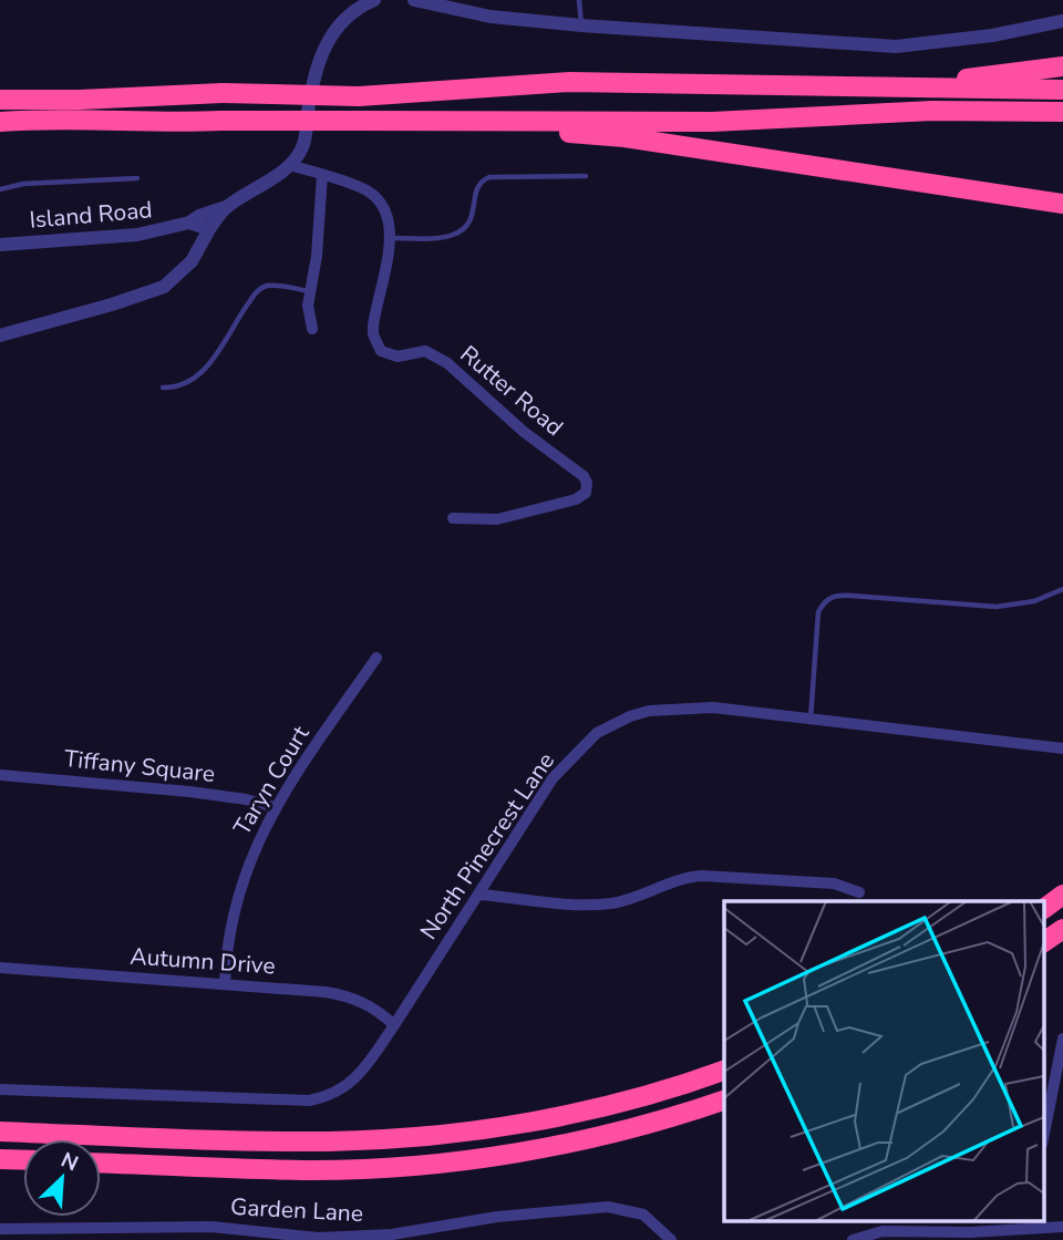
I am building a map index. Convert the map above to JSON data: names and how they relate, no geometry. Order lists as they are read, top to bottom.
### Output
{
  "streets": {
    "street": [
      "Island Road",
      "Rutter Road",
      "Tiffany Square",
      "Taryn Court",
      "North Pinecrest Lane",
      "Autumn Drive",
      "Garden Lane"
    ]
  },
  "crossings": [
    ["Tiffany Square", "Taryn Court"],
    ["Taryn Court", "Autumn Drive"],
    ["North Pinecrest Lane", "Autumn Drive"]
  ],
  "north": "top right"
}
